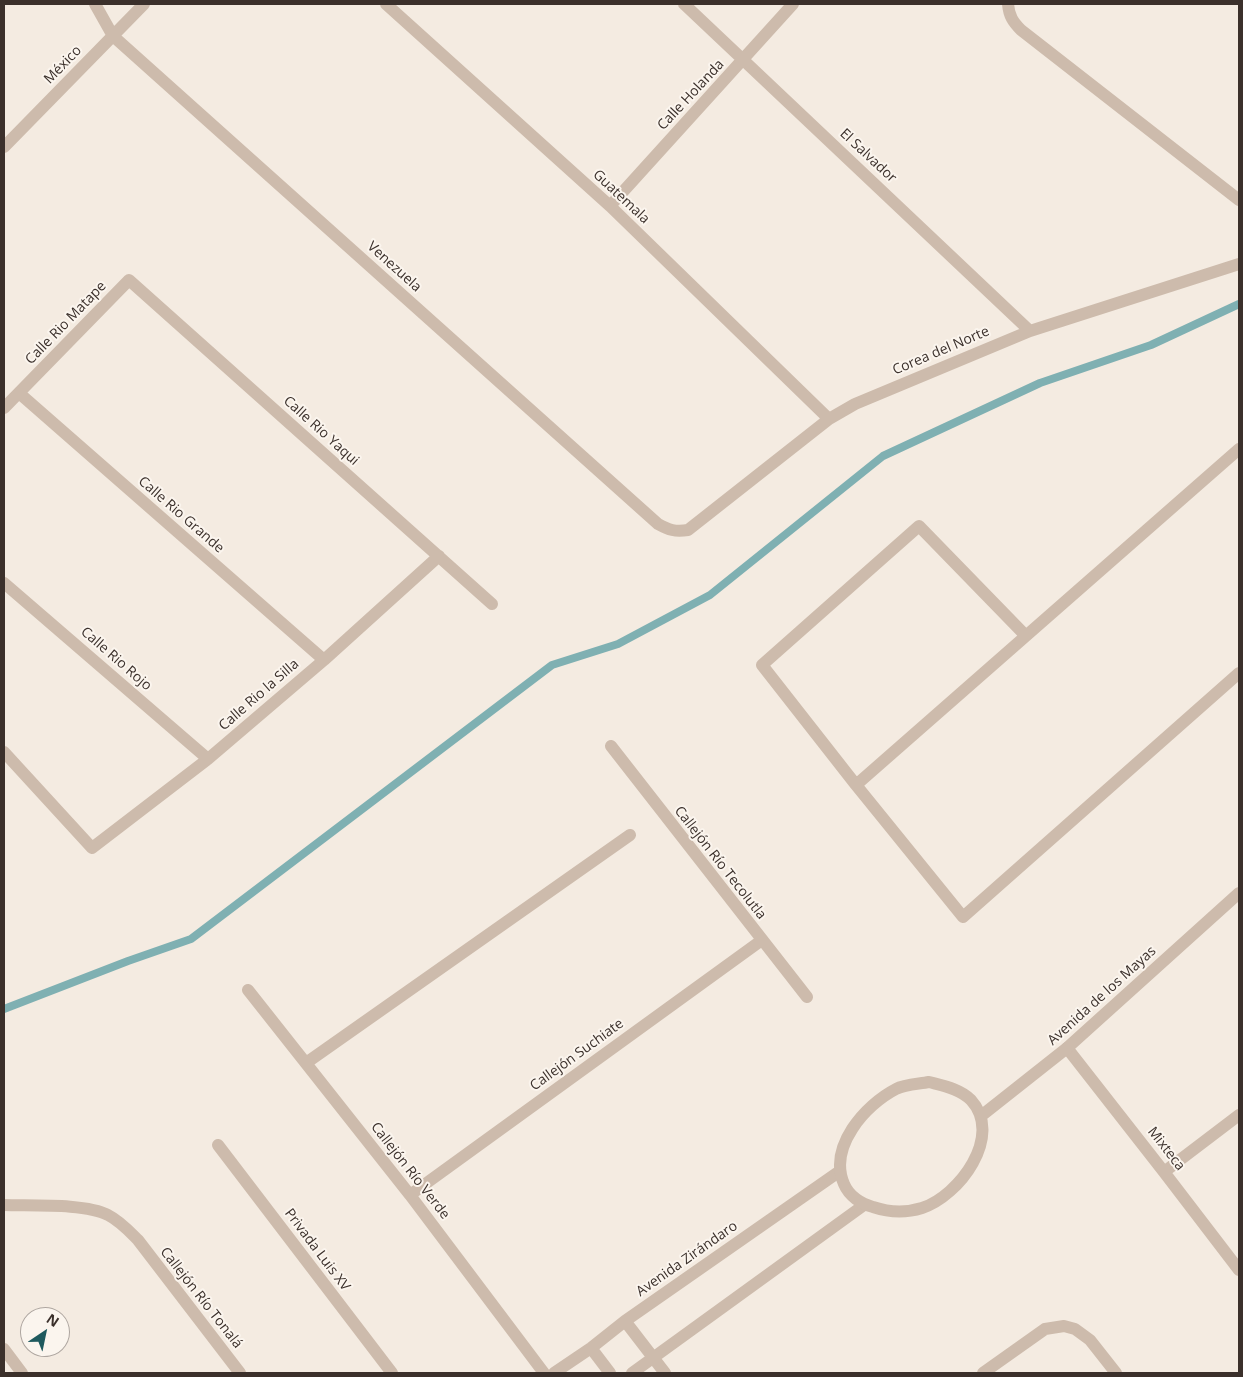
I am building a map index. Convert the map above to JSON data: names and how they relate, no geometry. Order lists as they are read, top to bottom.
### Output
{
  "streets": {
    "street": [
      "México",
      "Calle Holanda",
      "El Salvador",
      "Guatemala",
      "Venezuela",
      "Calle Rio Matape",
      "Corea del Norte",
      "Calle Rio Yaqui",
      "Calle Rio Grande",
      "Calle Rio Rojo",
      "Calle Rio la Silla",
      "Callejón Río Tecolutla",
      "Avenida de los Mayas",
      "Callejón Suchiate",
      "Mixteca",
      "Callejón Río Verde",
      "Privada Luis XV",
      "Avenida Zirándaro",
      "Callejón Río Tonalá"
    ]
  },
  "crossings": [
    ["México", "Venezuela"],
    ["Calle Holanda", "El Salvador"],
    ["Calle Holanda", "Guatemala"],
    ["El Salvador", "Corea del Norte"],
    ["Guatemala", "Corea del Norte"],
    ["Venezuela", "Corea del Norte"],
    ["Calle Rio Matape", "Calle Rio Yaqui"],
    ["Calle Rio Matape", "Calle Rio Grande"],
    ["Calle Rio Yaqui", "Calle Rio la Silla"],
    ["Calle Rio Grande", "Calle Rio la Silla"],
    ["Calle Rio Rojo", "Calle Rio la Silla"],
    ["Callejón Río Tecolutla", "Callejón Suchiate"],
    ["Avenida de los Mayas", "Mixteca"],
    ["Avenida de los Mayas", "Avenida Zirándaro"],
    ["Callejón Suchiate", "Callejón Río Verde"]
  ],
  "north": "top right"
}
